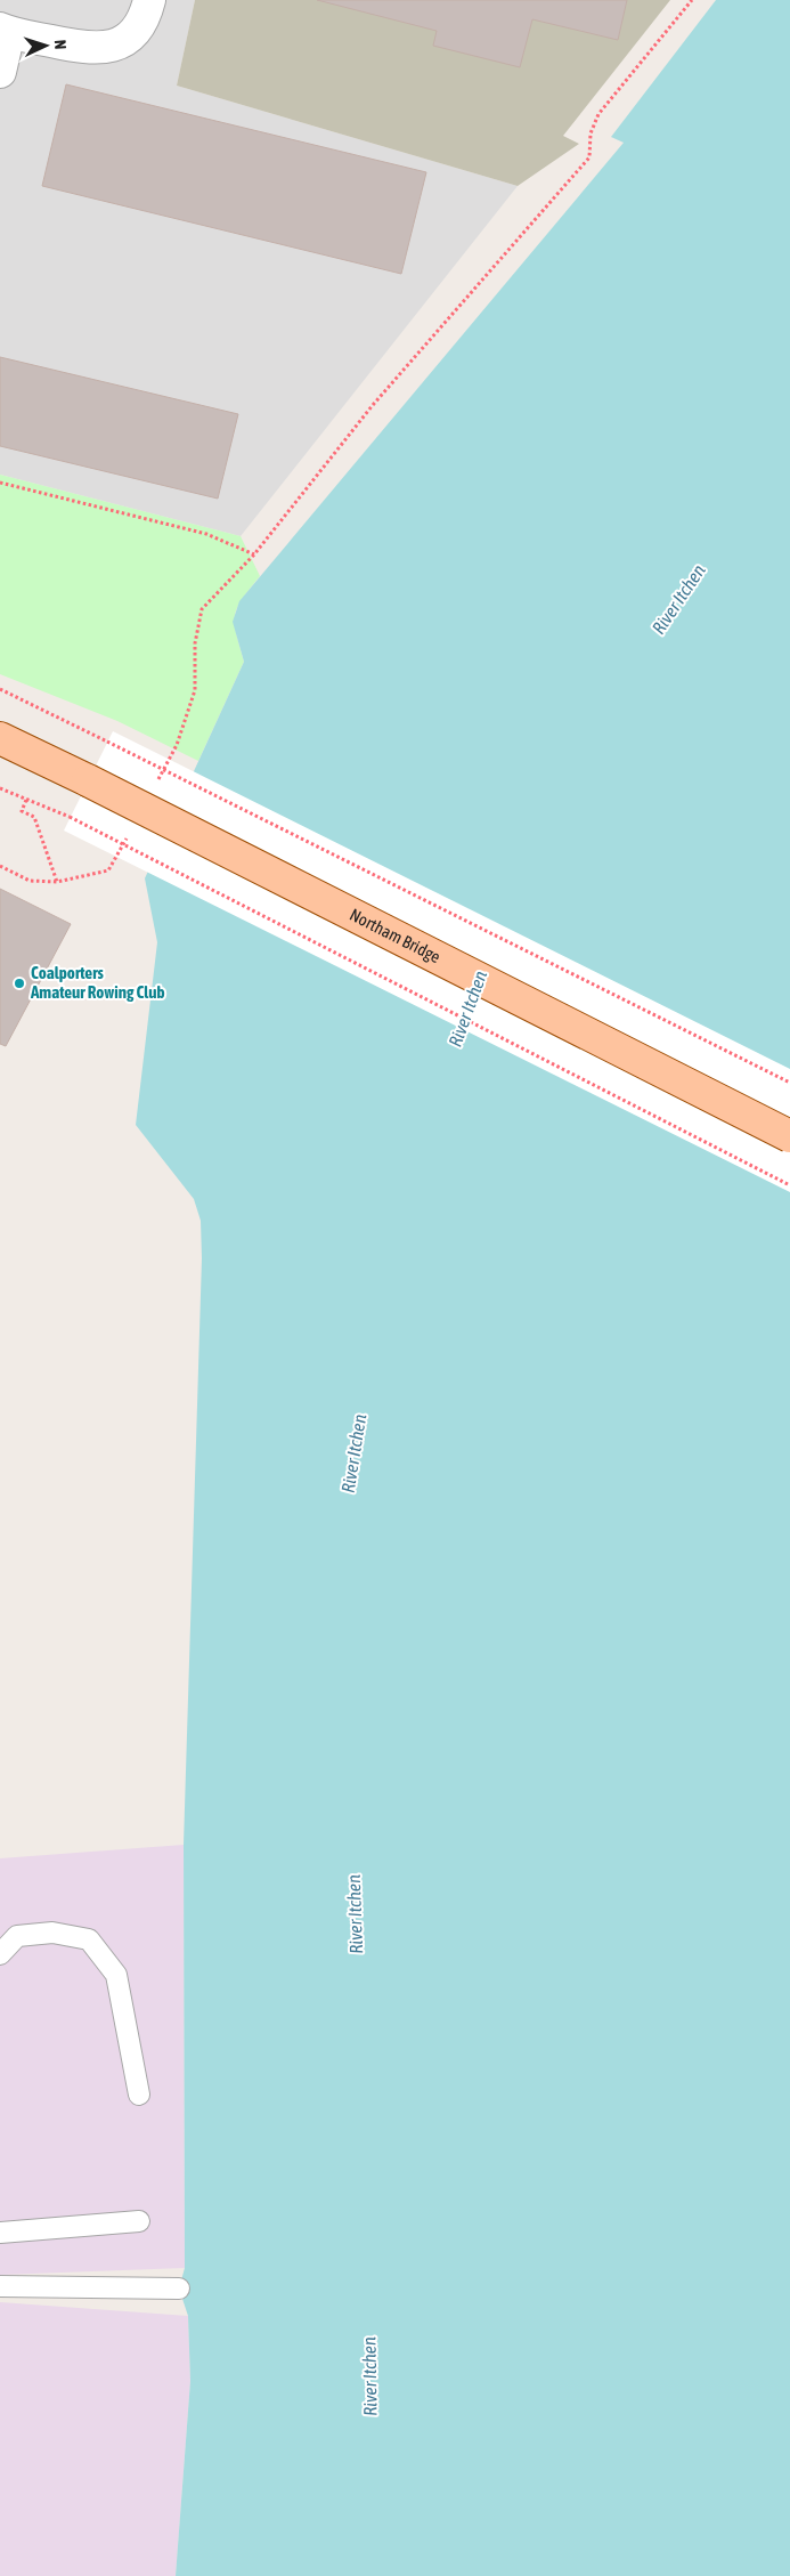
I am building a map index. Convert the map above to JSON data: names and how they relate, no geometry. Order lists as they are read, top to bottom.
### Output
{
  "streets": {
    "main road": ["Northam Bridge"]
  },
  "water": ["River Itchen"],
  "places": ["Coalporters Amateur Rowing Club"],
  "north": "right"
}
